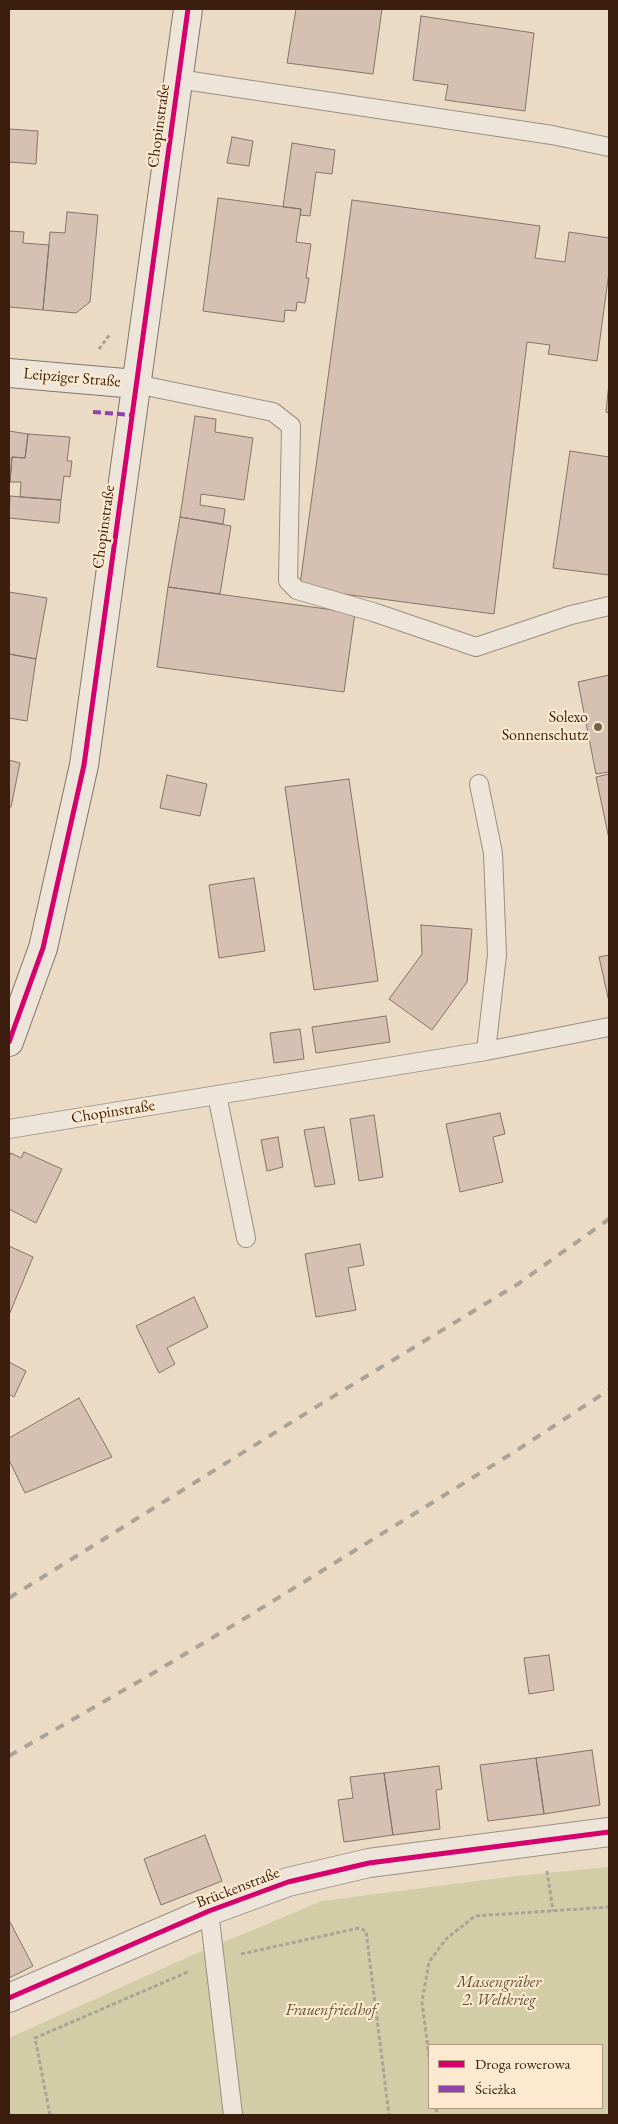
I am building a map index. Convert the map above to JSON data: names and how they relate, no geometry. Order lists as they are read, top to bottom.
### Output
{
  "streets": {
    "street": ["Chopinstraße", "Leipziger Straße", "Brückenstraße"]
  },
  "crossings": [
    ["Chopinstraße", "Leipziger Straße"]
  ],
  "parks": ["Massengräber 2. Weltkrieg", "Frauenfriedhof"],
  "places": ["Solexo Sonnenschutz"],
  "legend": ["Droga rowerowa", "Ścieżka"]
}
